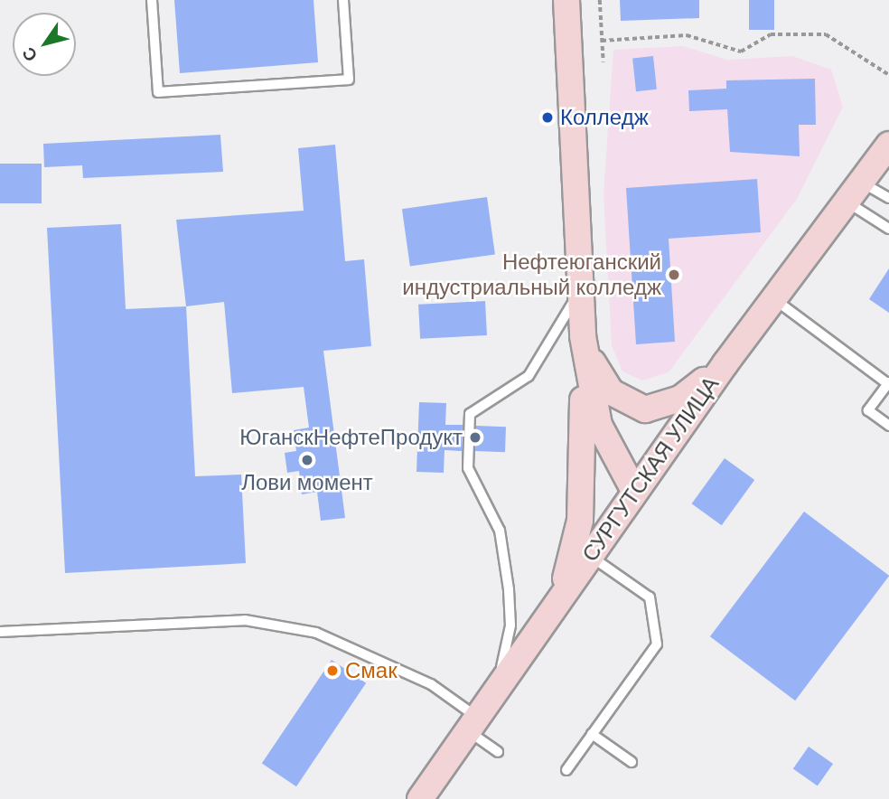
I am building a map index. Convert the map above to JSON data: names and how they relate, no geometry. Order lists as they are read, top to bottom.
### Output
{
  "streets": {
    "main road": ["СУРГУТСКАЯ УЛИЦА"]
  },
  "places": [
    "Колледж",
    "Нефтеюганский индустриальный колледж",
    "ЮганскНефтеПродукт",
    "Лови момент",
    "Смак"
  ],
  "north": "bottom left"
}
